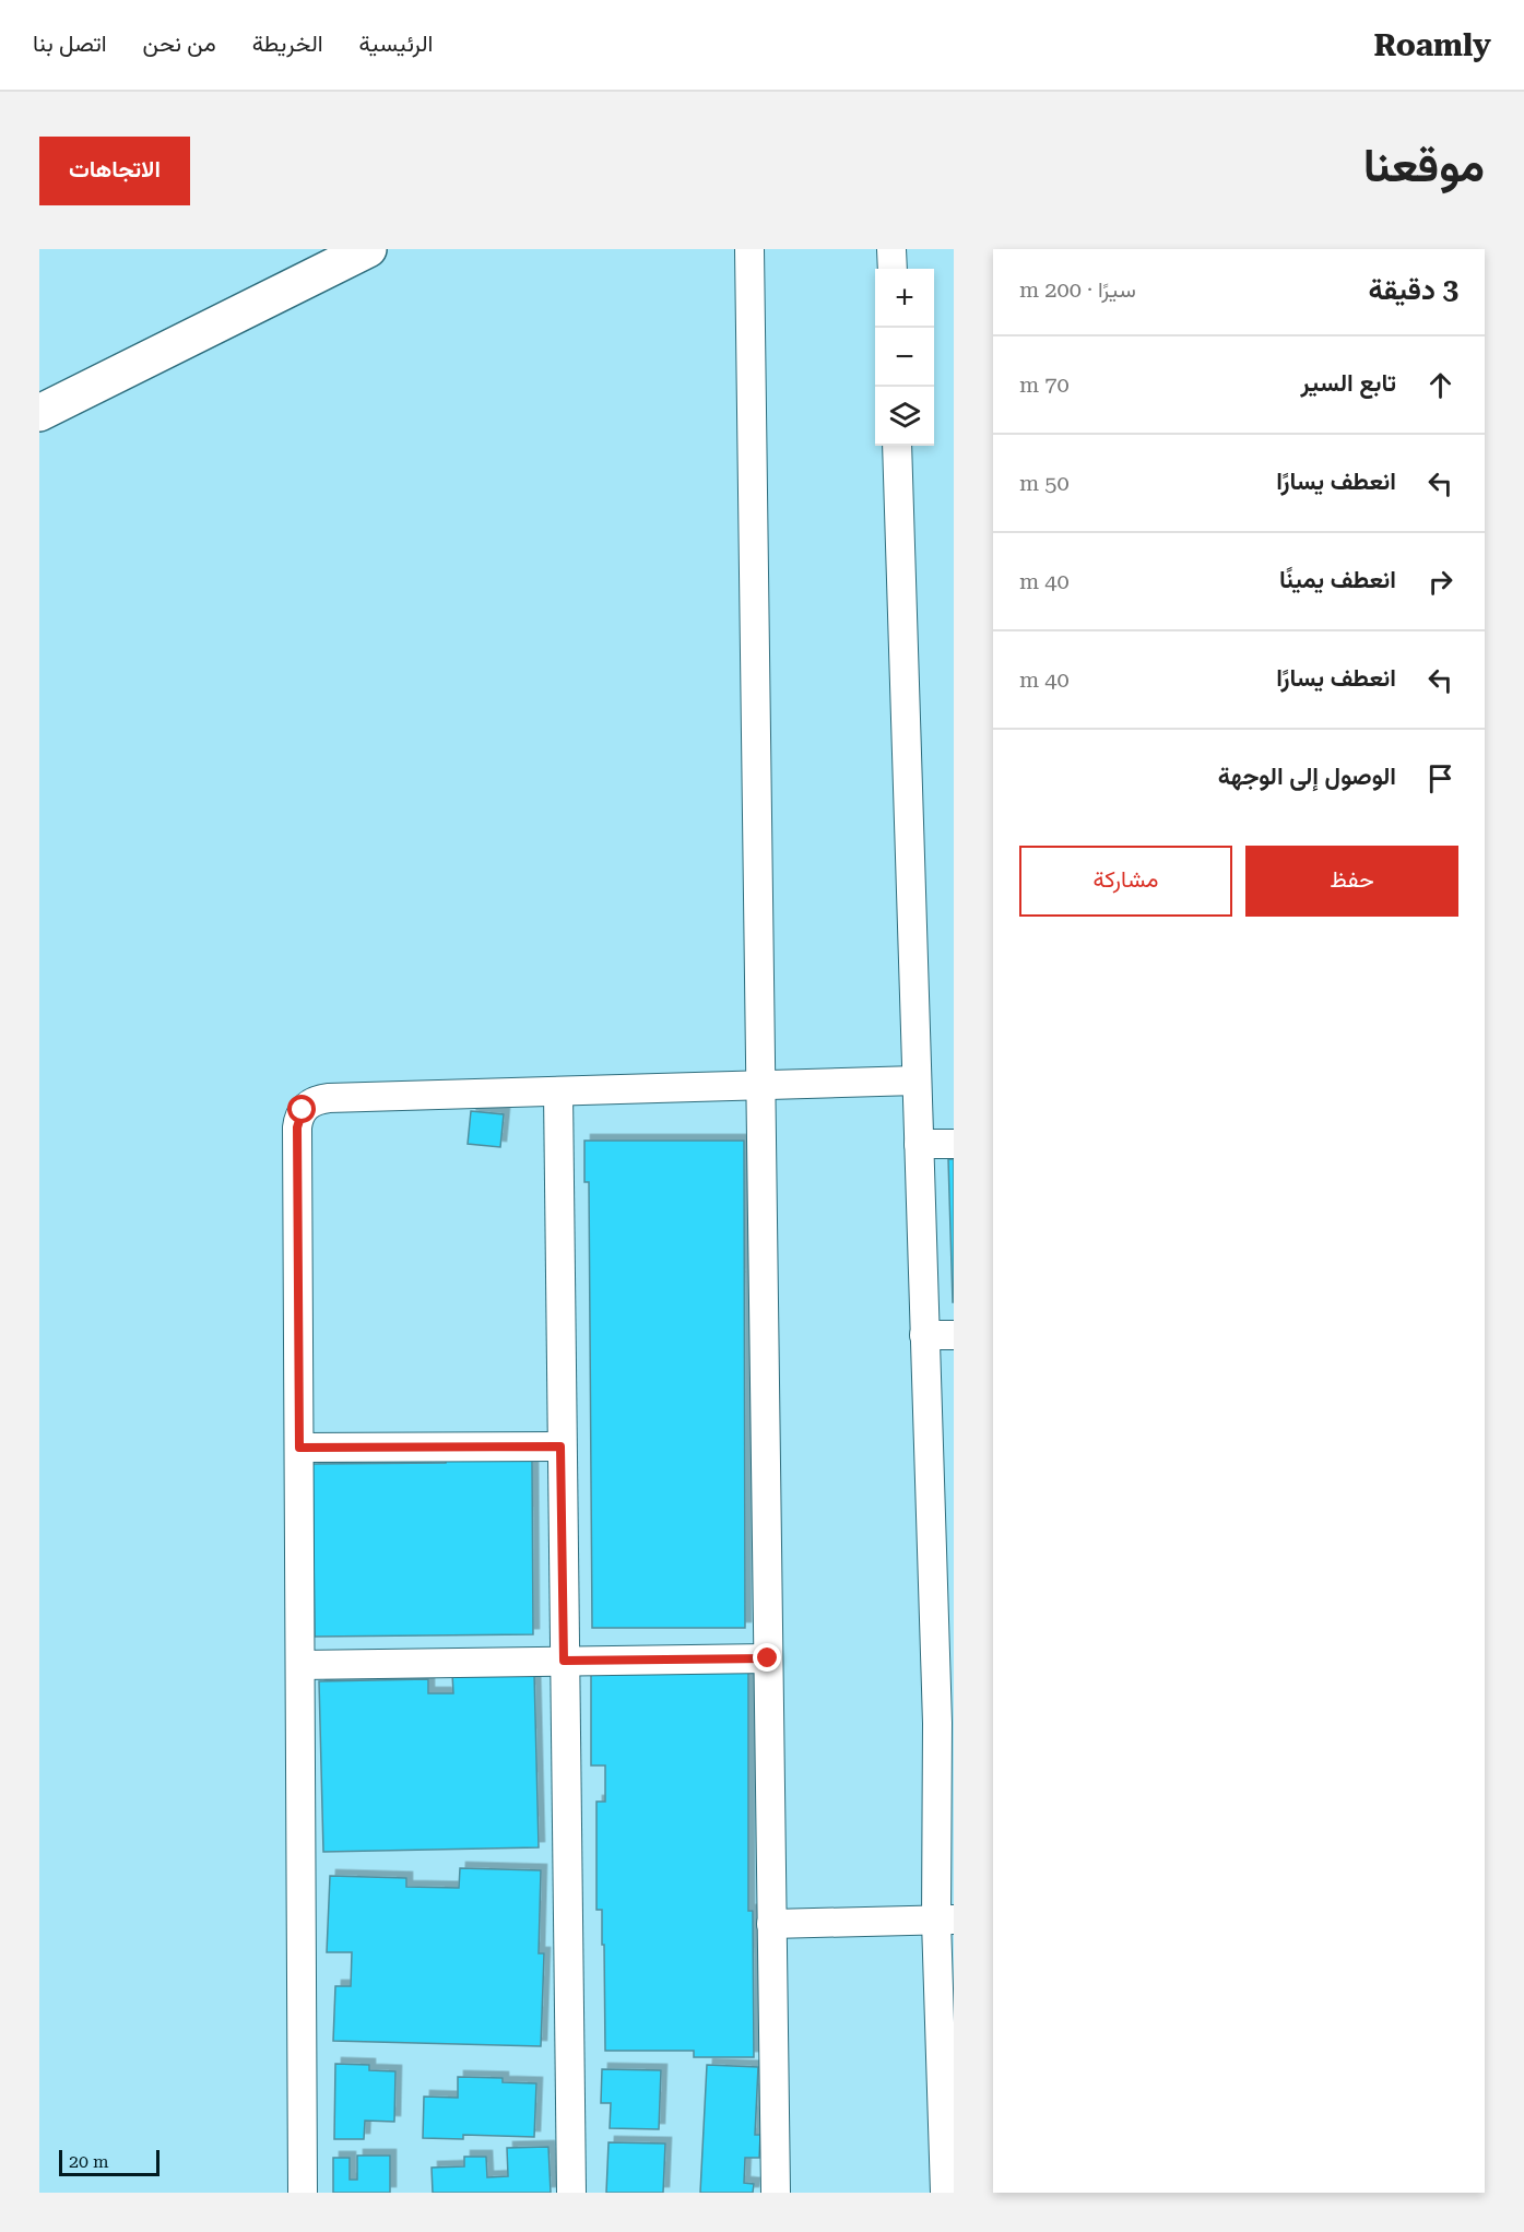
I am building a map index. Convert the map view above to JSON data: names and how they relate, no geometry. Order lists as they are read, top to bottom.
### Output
{
  "scale_bar": "20 m",
  "page": {
    "header": "Roamly",
    "nav": [
      "الرئيسية",
      "الخريطة",
      "من نحن",
      "اتصل بنا"
    ],
    "title": "موقعنا",
    "buttons": [
      "الاتجاهات",
      ["حفظ", "مشاركة"]
    ],
    "heading": ["3 دقيقة", "سيرًا · 200 m"],
    "map_buttons": ["+", "−"],
    "list": [
      ["تابع السير", "70 m"],
      ["انعطف يسارًا", "50 m"],
      ["انعطف يمينًا", "40 m"],
      ["انعطف يسارًا", "40 m"],
      "الوصول إلى الوجهة"
    ],
    "scale": "20 m"
  }
}
